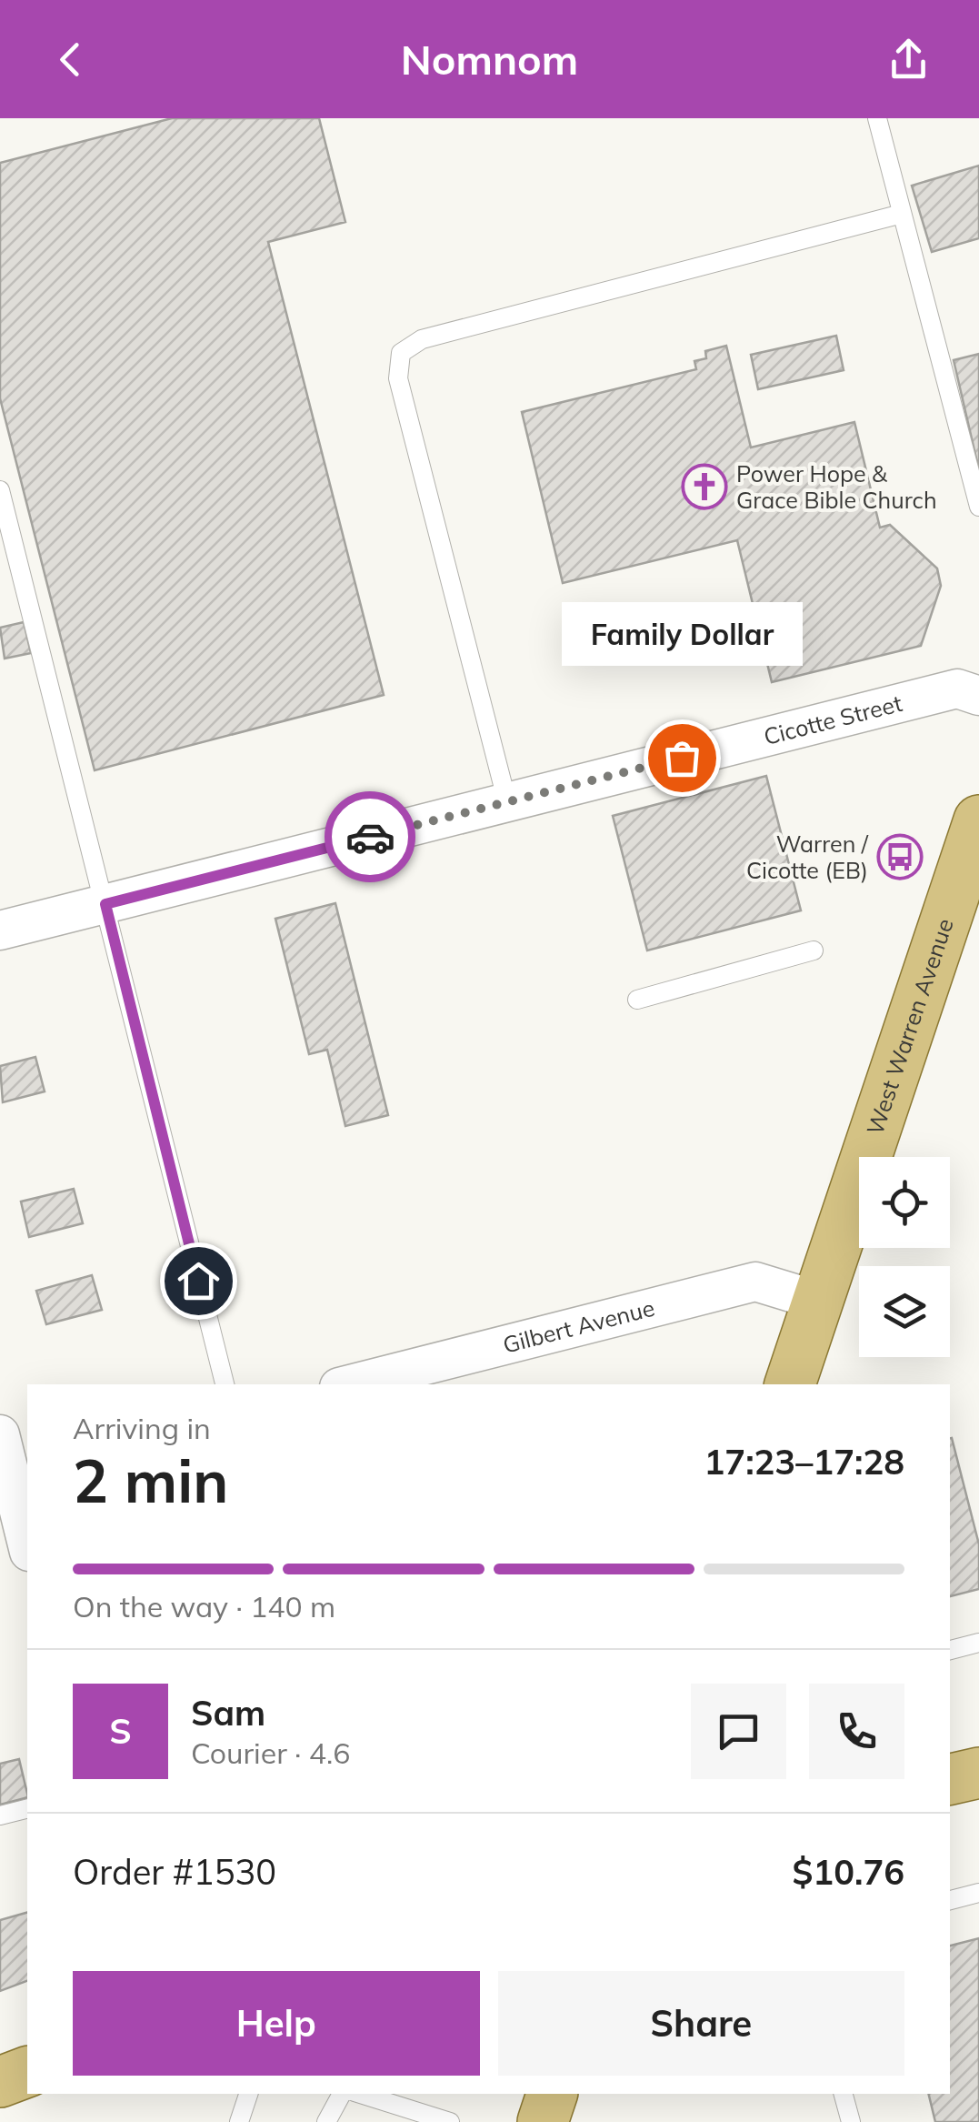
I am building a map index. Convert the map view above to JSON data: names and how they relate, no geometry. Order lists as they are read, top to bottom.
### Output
{
  "streets": {
    "main road": ["West Warren Avenue"],
    "street": ["Cicotte Street", "Gilbert Avenue"]
  },
  "crossings": [
    ["West Warren Avenue", "Gilbert Avenue"]
  ],
  "places": {
    "church": ["Power Hope & Grace Bible Church"],
    "other": ["Family Dollar"],
    "bus stop": ["Warren / Cicotte (EB)"]
  },
  "page": {
    "header": "Nomnom",
    "bubble": "Family Dollar",
    "heading": ["2 min", "Arriving in", "17:23–17:28"],
    "panel": [
      "Sam",
      "Courier · 4.6",
      "Order #1530",
      "$10.76"
    ],
    "bar": "On the way · 140 m",
    "round": "S",
    "buttons": ["Help", "Share"]
  }
}
